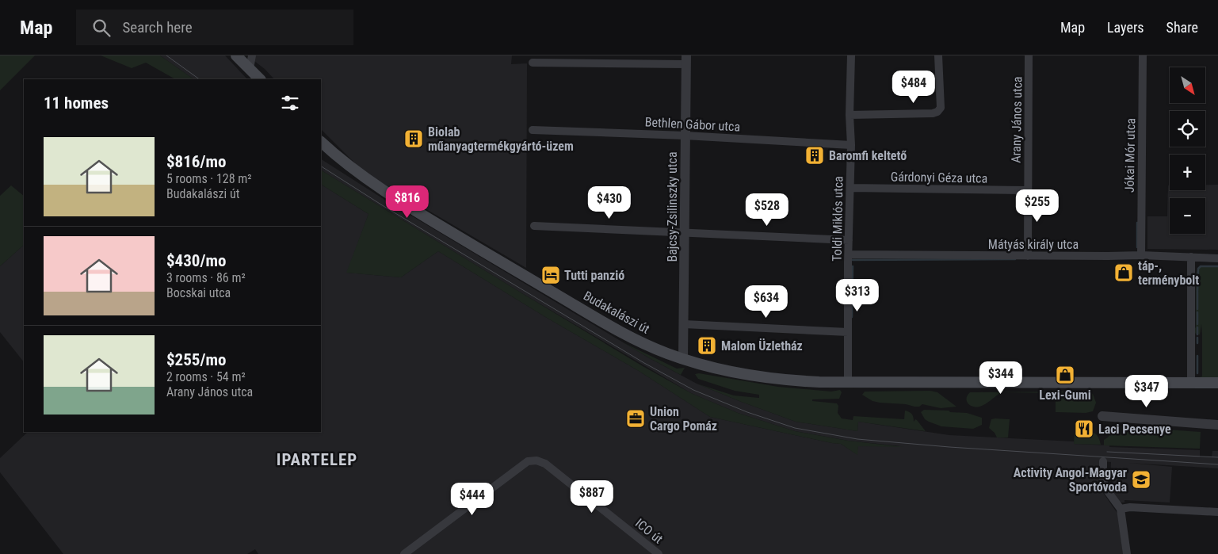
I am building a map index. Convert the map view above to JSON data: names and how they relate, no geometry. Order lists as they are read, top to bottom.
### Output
{
  "streets": {
    "main road": ["Budakalászi út"],
    "street": [
      "Arany János utca",
      "Bethlen Gábor utca",
      "Jókai Mór utca",
      "Gárdonyi Géza utca",
      "Bajcsy-Zsilinszky utca",
      "Toldi Miklós utca",
      "Mátyás király utca",
      "ICO út"
    ]
  },
  "crossings": [
    ["Arany János utca", "Gárdonyi Géza utca"],
    ["Arany János utca", "Mátyás király utca"],
    ["Bethlen Gábor utca", "Bajcsy-Zsilinszky utca"],
    ["Bethlen Gábor utca", "Toldi Miklós utca"],
    ["Jókai Mór utca", "Mátyás király utca"],
    ["Gárdonyi Géza utca", "Toldi Miklós utca"],
    ["Bajcsy-Zsilinszky utca", "Budakalászi út"],
    ["Toldi Miklós utca", "Mátyás király utca"],
    ["Toldi Miklós utca", "Budakalászi út"]
  ],
  "districts": ["IPARTELEP"],
  "places": {
    "building": ["Biolab műanyagtermékgyártó-üzem", "Baromfi keltető", "Malom Üzletház"],
    "shop": ["táp-, terménybolt", "Lexi-Gumi"],
    "hotel": ["Tutti panzió"],
    "office": ["Union Cargo Pomáz"],
    "restaurant": ["Laci Pecsenye"],
    "school or university": ["Activity Angol-Magyar Sportóvoda"]
  },
  "north": "bottom right",
  "page": {
    "header": "Map",
    "search": "Search here",
    "nav": ["Map", "Layers", "Share"],
    "map_buttons": ["+", "−"],
    "price": [
      "$484",
      "$816",
      "$430",
      "$255",
      "$528",
      "$313",
      "$634",
      "$344",
      "$347",
      "$887",
      "$444"
    ],
    "heading": "11 homes",
    "list": [
      {
        "name": "$816/mo",
        "note": "5 rooms · 128 m² · Budakalászi út"
      },
      {
        "name": "$430/mo",
        "note": "3 rooms · 86 m² · Bocskai utca"
      },
      {
        "name": "$255/mo",
        "note": "2 rooms · 54 m² · Arany János utca"
      }
    ]
  }
}
